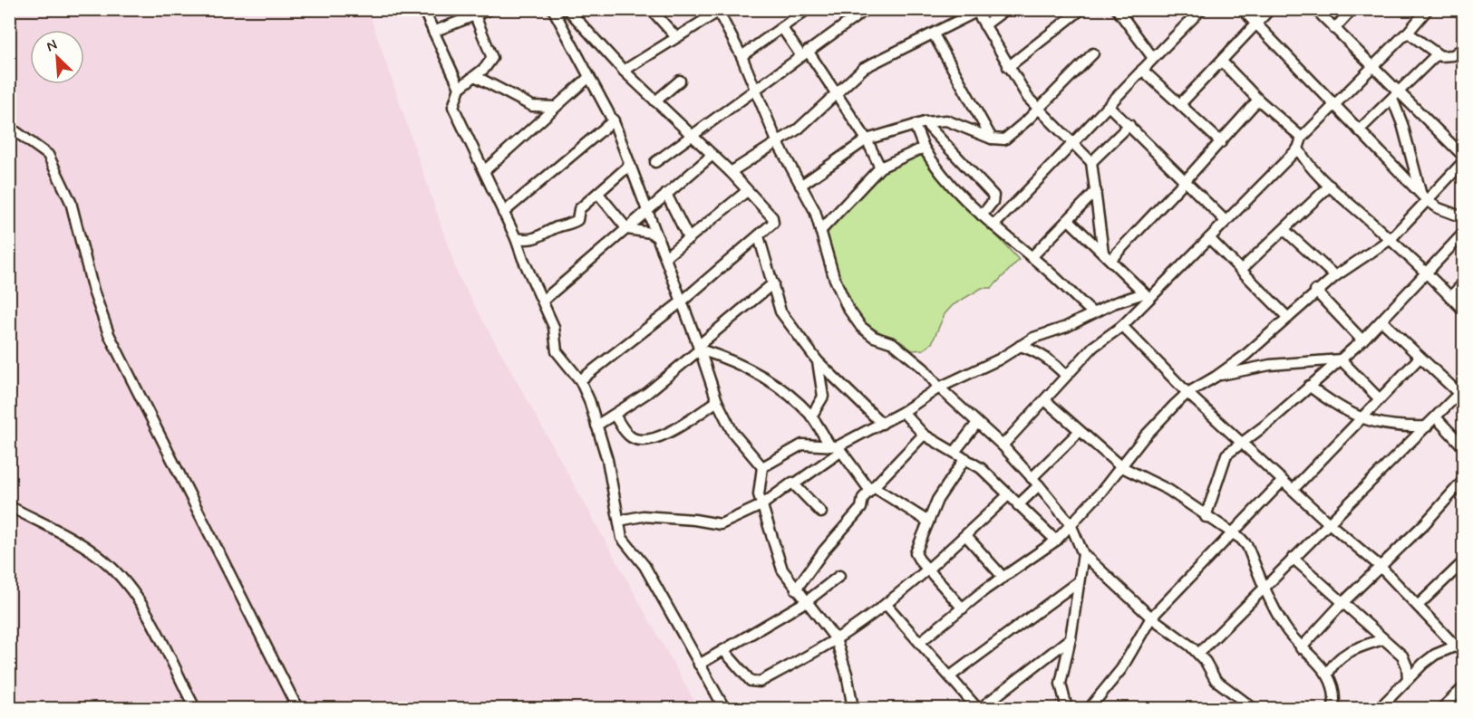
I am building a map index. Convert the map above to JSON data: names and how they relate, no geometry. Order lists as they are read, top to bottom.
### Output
{
  "north": "top left"
}
